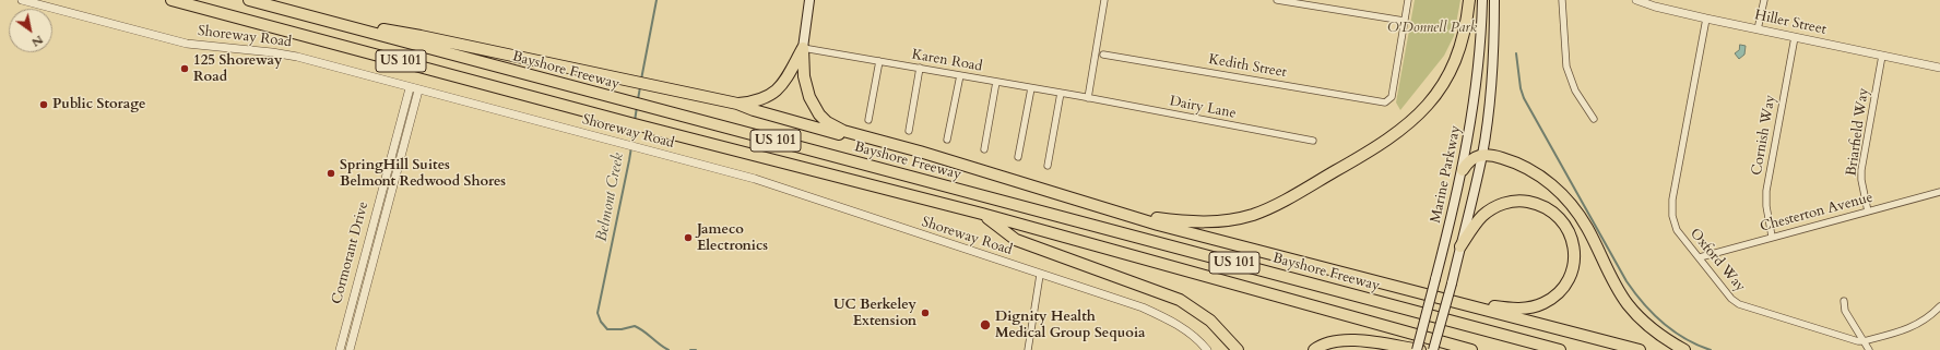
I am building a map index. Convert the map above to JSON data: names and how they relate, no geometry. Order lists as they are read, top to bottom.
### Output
{
  "streets": {
    "highway": ["US 101", "Bayshore Freeway"],
    "main road": ["Marine Parkway"],
    "street": [
      "Hiller Street",
      "Shoreway Road",
      "Karen Road",
      "Kedith Street",
      "Dairy Lane",
      "Briarfield Way",
      "Cornish Way",
      "Chesterton Avenue",
      "Cormorant Drive",
      "Oxford Way"
    ]
  },
  "crossings": [
    ["Hiller Street", "Briarfield Way"],
    ["Hiller Street", "Cornish Way"],
    ["Hiller Street", "Oxford Way"],
    ["Shoreway Road", "Cormorant Drive"],
    ["Karen Road", "Dairy Lane"],
    ["Briarfield Way", "Chesterton Avenue"],
    ["Cornish Way", "Chesterton Avenue"],
    ["Chesterton Avenue", "Oxford Way"]
  ],
  "water": ["Belmont Creek"],
  "parks": ["O'Donnell Park"],
  "places": [
    "125 Shoreway Road",
    "Public Storage",
    "SpringHill Suites Belmont Redwood Shores",
    "Jameco Electronics",
    "UC Berkeley Extension",
    "Dignity Health Medical Group Sequoia"
  ],
  "north": "bottom right"
}
